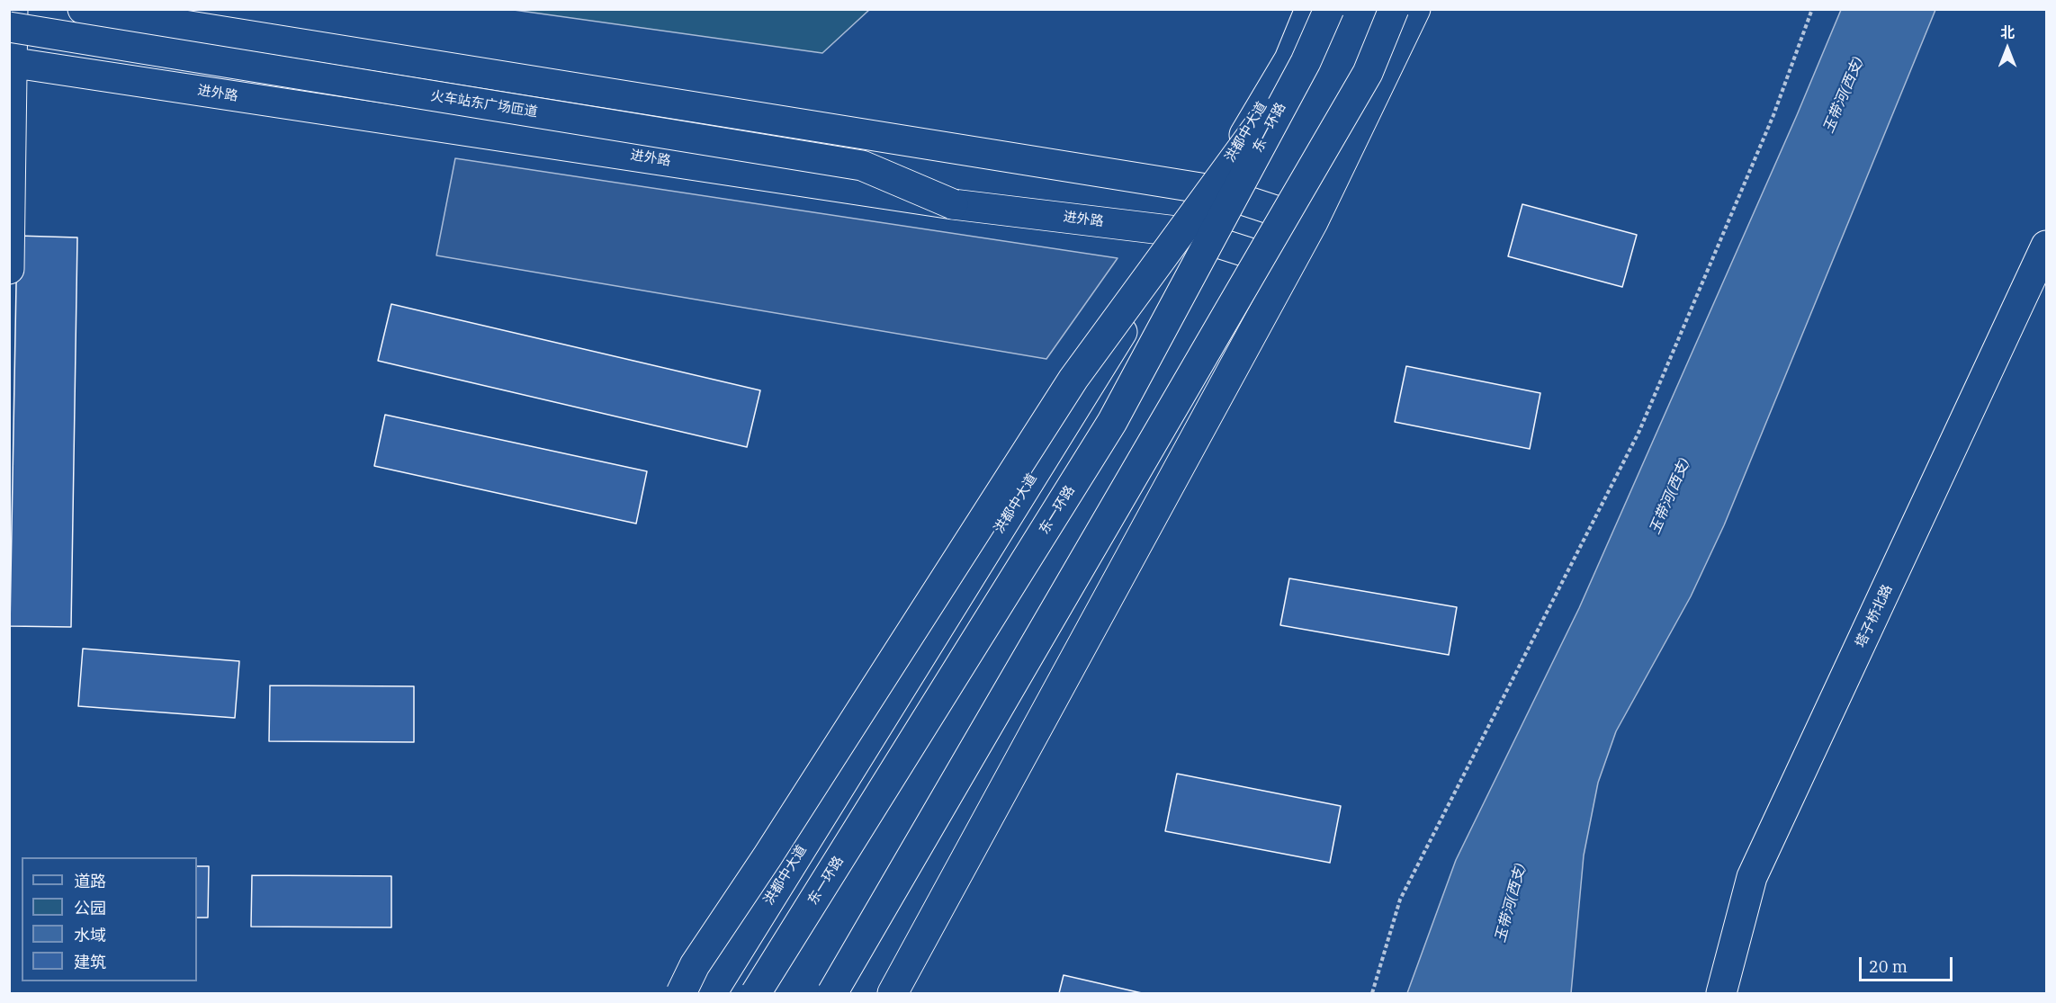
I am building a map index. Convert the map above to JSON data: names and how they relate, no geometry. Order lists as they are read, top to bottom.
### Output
{
  "streets": {
    "main road": [
      "进外路",
      "火车站东广场匝道",
      "东一环路",
      "洪都中大道",
      "塔子桥北路"
    ]
  },
  "crossings": [
    ["进外路", "火车站东广场匝道"],
    ["进外路", "洪都中大道"]
  ],
  "water": ["玉带河(西支)"],
  "legend": [
    "道路",
    "公园",
    "水域",
    "建筑"
  ],
  "scale_bar": "20 m",
  "north": "top"
}
